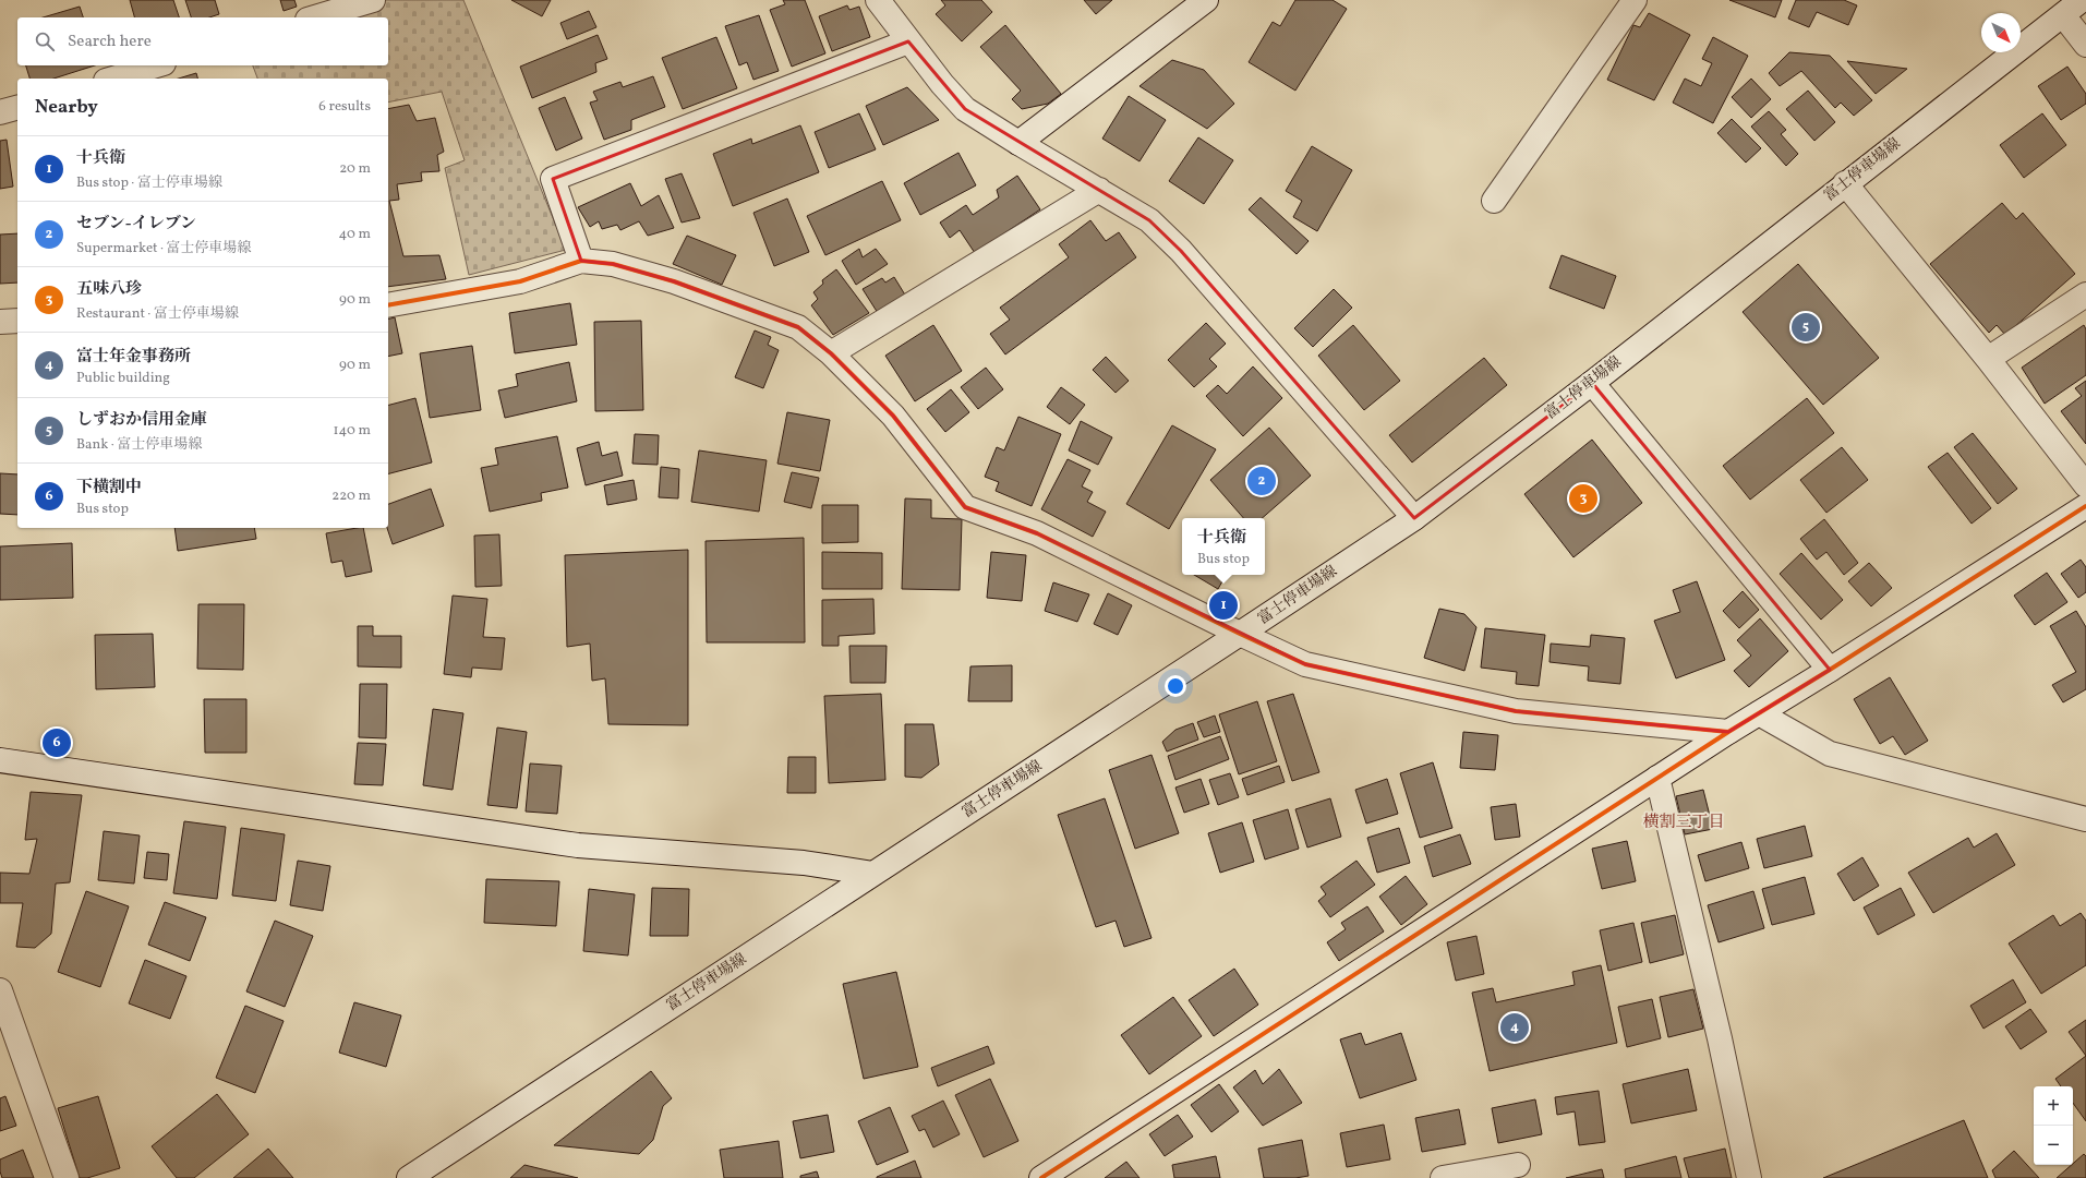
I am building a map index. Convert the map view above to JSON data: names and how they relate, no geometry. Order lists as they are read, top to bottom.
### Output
{
  "streets": {
    "street": ["富士停車場線"]
  },
  "districts": ["横割三丁目"],
  "north": "bottom right",
  "page": {
    "search": "Search here",
    "heading": ["Nearby", "6 results"],
    "list": [
      {
        "mark": "1",
        "name": "十兵衛",
        "note": "Bus stop · 富士停車場線",
        "value": "20 m"
      },
      {
        "mark": "2",
        "name": "セブン-イレブン",
        "note": "Supermarket · 富士停車場線",
        "value": "40 m"
      },
      {
        "mark": "3",
        "name": "五味八珍",
        "note": "Restaurant · 富士停車場線",
        "value": "90 m"
      },
      {
        "mark": "4",
        "name": "富士年金事務所",
        "note": "Public building",
        "value": "90 m"
      },
      {
        "mark": "5",
        "name": "しずおか信用金庫",
        "note": "Bank · 富士停車場線",
        "value": "140 m"
      },
      {
        "mark": "6",
        "name": "下横割中",
        "note": "Bus stop",
        "value": "220 m"
      }
    ],
    "pins": [
      "5",
      "2",
      "3",
      "1",
      "6",
      "4"
    ],
    "popup": ["十兵衛", "Bus stop"],
    "map_buttons": ["+", "−"]
  }
}
